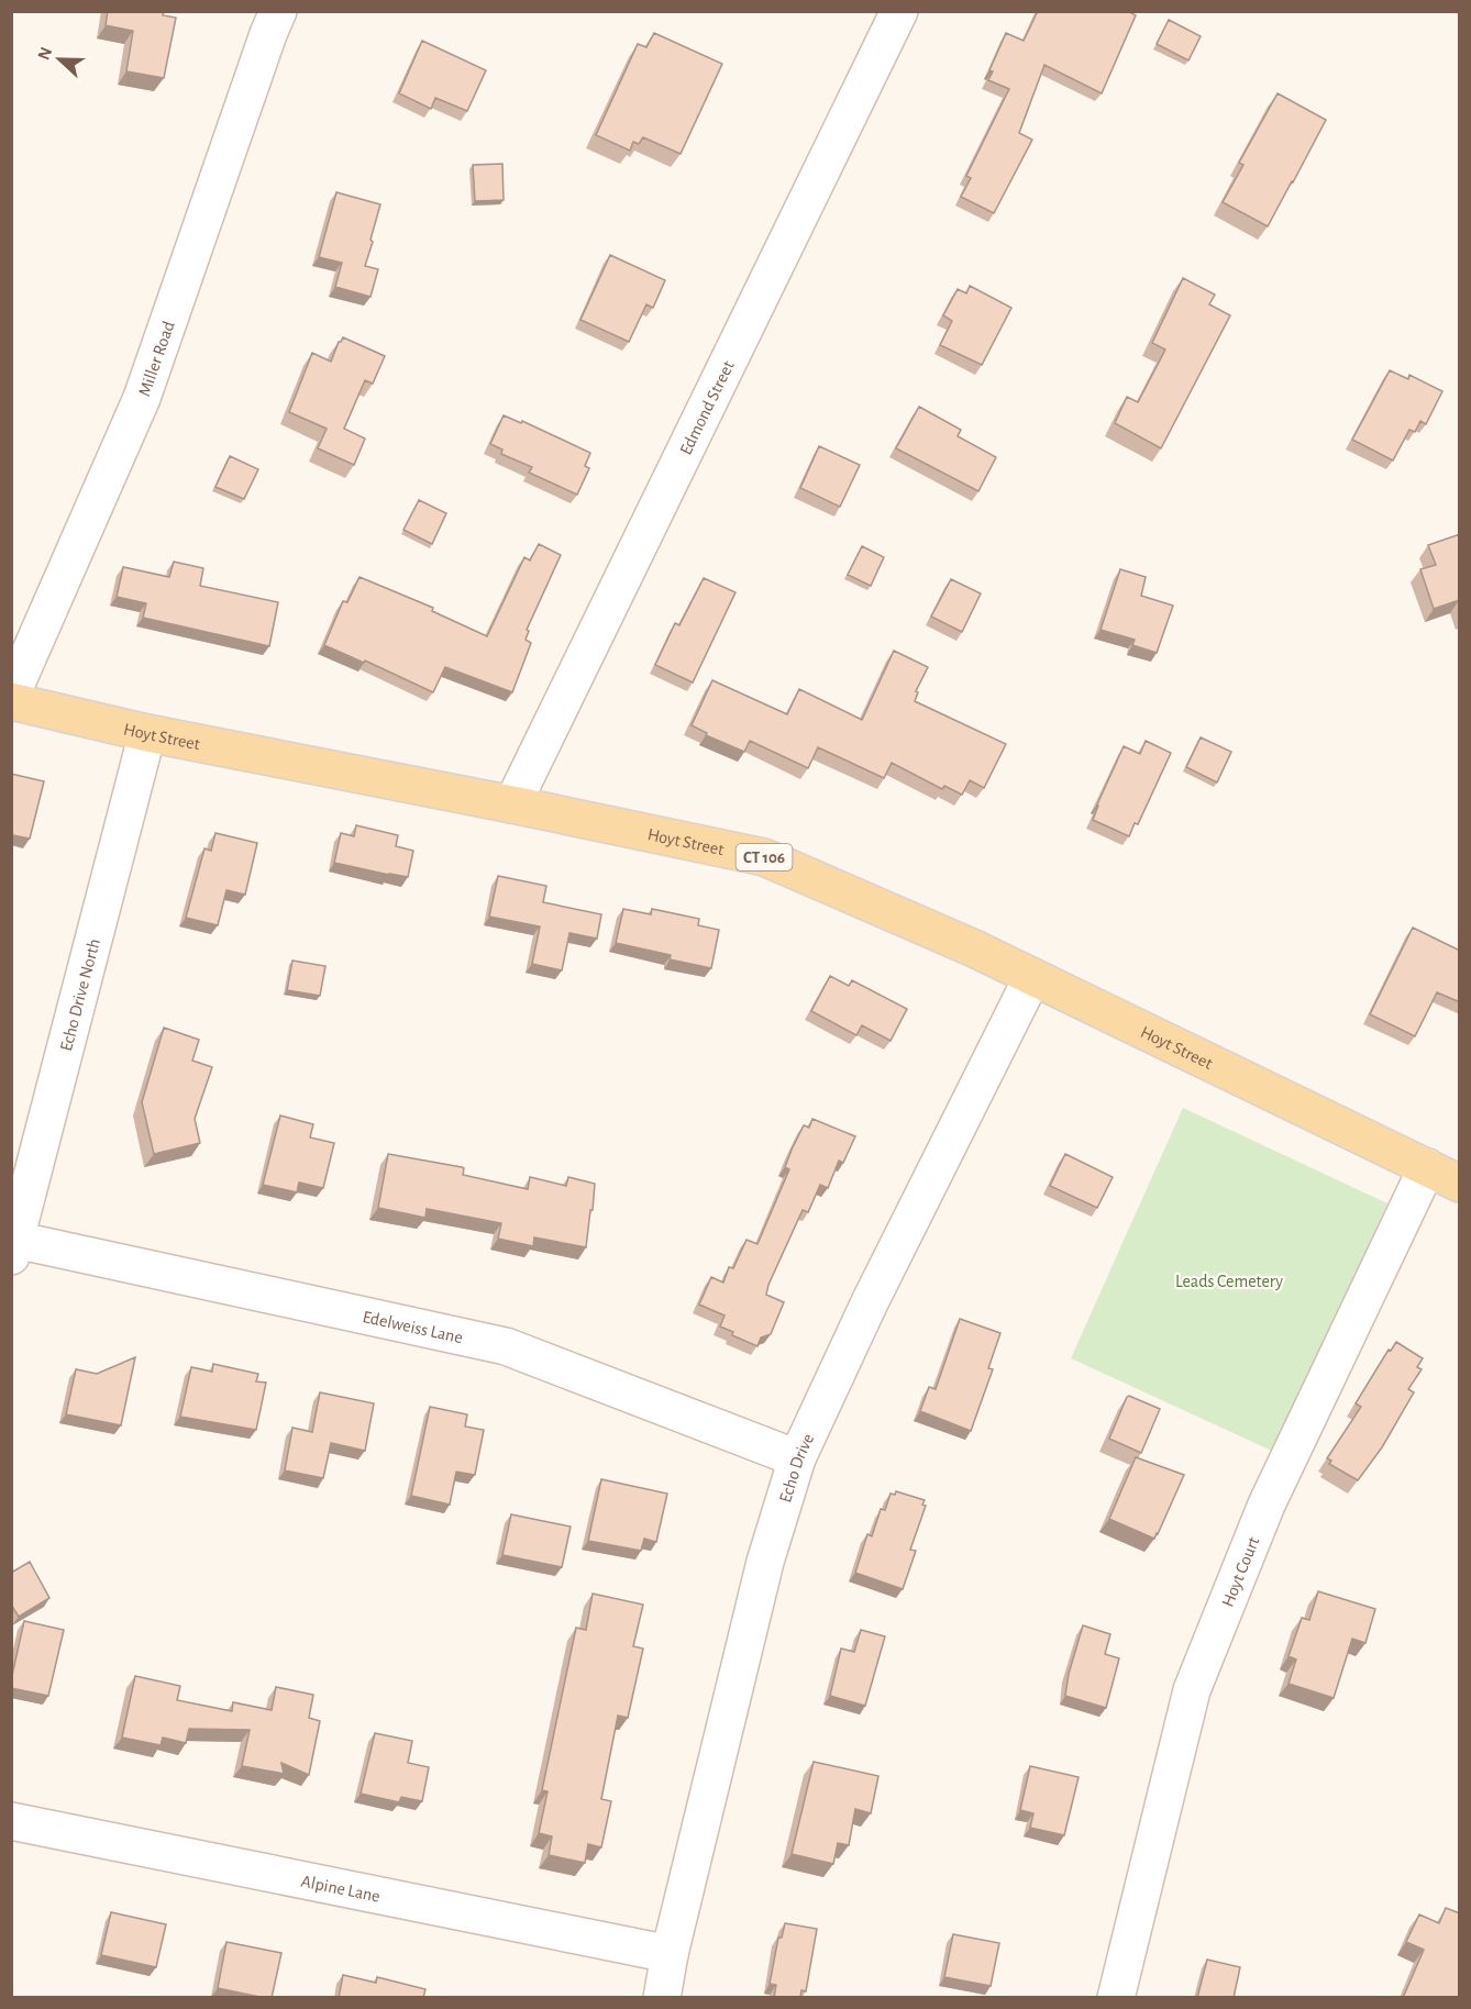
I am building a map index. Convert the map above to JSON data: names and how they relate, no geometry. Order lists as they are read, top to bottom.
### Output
{
  "streets": {
    "main road": ["Hoyt Street", "CT 106"],
    "street": [
      "Miller Road",
      "Edmond Street",
      "Echo Drive North",
      "Edelweiss Lane",
      "Echo Drive",
      "Hoyt Court",
      "Alpine Lane"
    ]
  },
  "crossings": [
    ["Edmond Street", "Hoyt Street"],
    ["Hoyt Street", "Echo Drive North"],
    ["Hoyt Street", "Echo Drive"],
    ["Hoyt Street", "Hoyt Court"],
    ["Echo Drive North", "Edelweiss Lane"],
    ["Edelweiss Lane", "Echo Drive"],
    ["Echo Drive", "Alpine Lane"]
  ],
  "parks": ["Leads Cemetery"],
  "north": "left"
}
